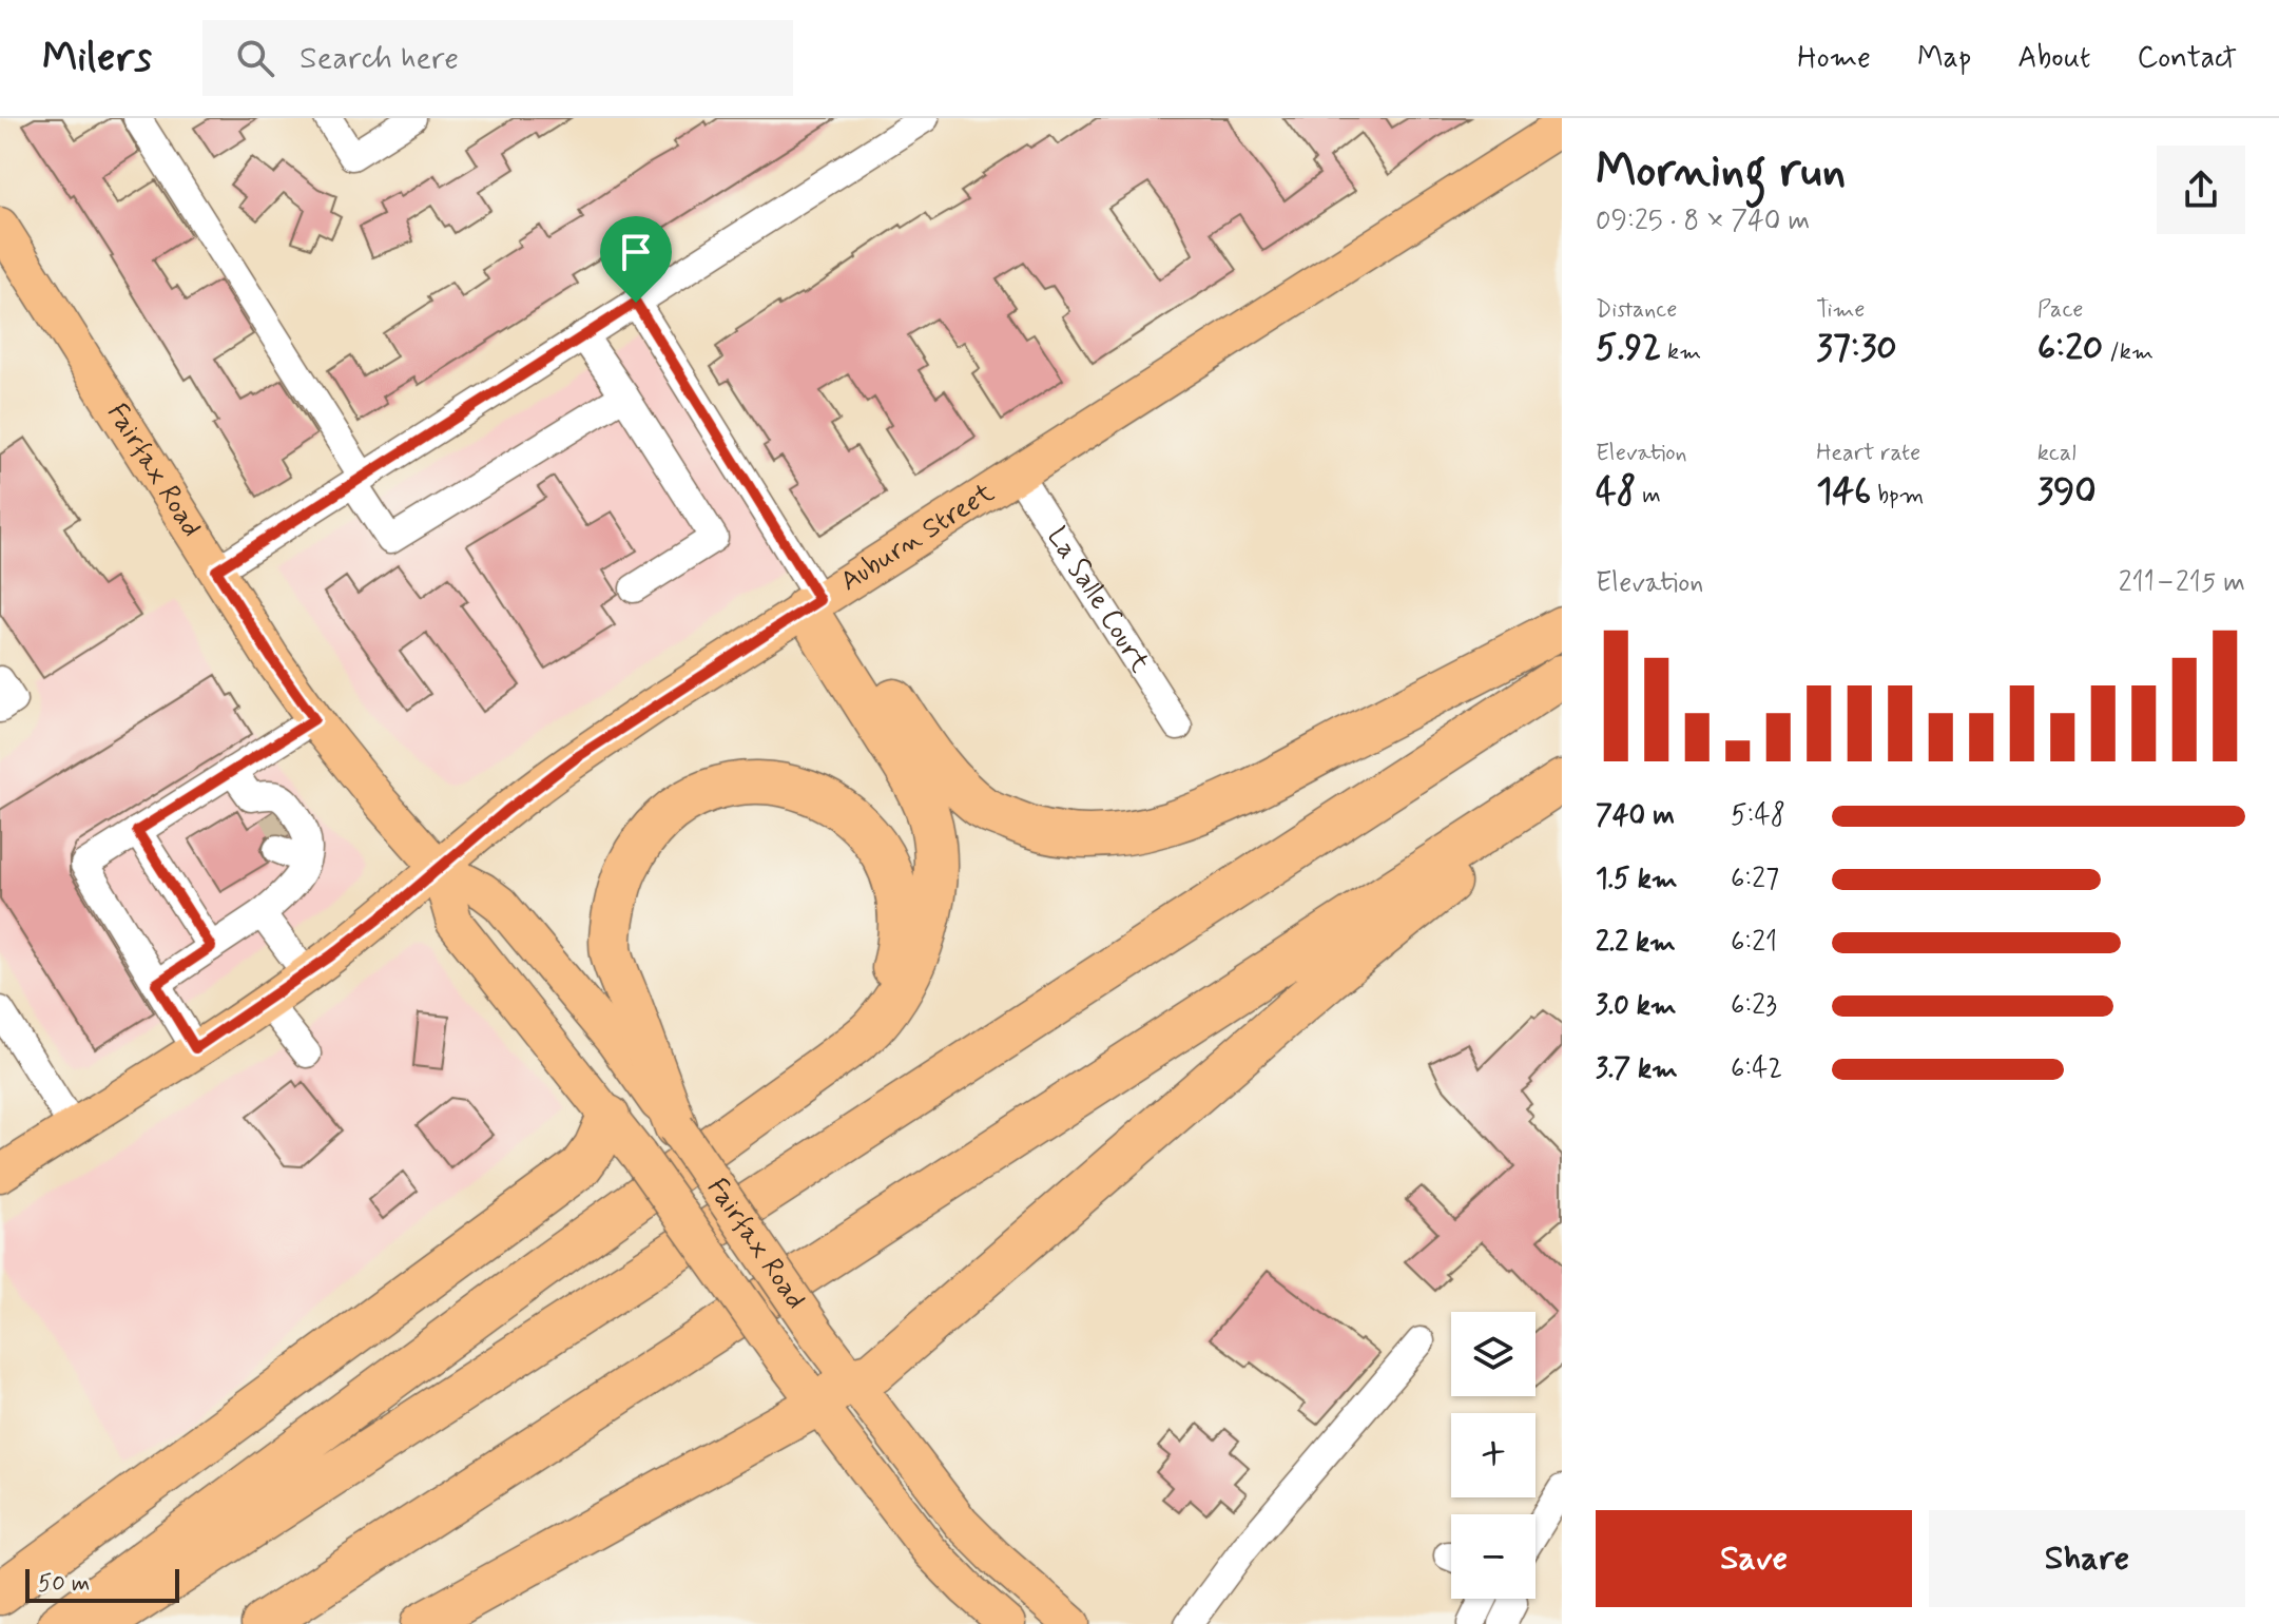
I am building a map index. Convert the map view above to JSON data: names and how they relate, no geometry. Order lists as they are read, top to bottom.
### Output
{
  "streets": {
    "main road": ["Fairfax Road", "Auburn Street"],
    "street": ["La Salle Court"]
  },
  "crossings": [
    ["Fairfax Road", "Auburn Street"],
    ["Auburn Street", "La Salle Court"]
  ],
  "scale_bar": "50 m",
  "page": {
    "header": "Milers",
    "search": "Search here",
    "nav": [
      "Home",
      "Map",
      "About",
      "Contact"
    ],
    "heading": ["Morning run", "09:25 · 8 × 740 m"],
    "stats": [
      ["Distance", "5.92 km"],
      ["Time", "37:30"],
      ["Pace", "6:20 /km"],
      ["Elevation", "48 m"],
      ["Heart rate", "146 bpm"],
      ["kcal", "390"]
    ],
    "chart": ["Elevation", "211–215 m"],
    "list": [
      {
        "name": "740 m",
        "note": "5:48"
      },
      {
        "name": "1.5 km",
        "note": "6:27"
      },
      {
        "name": "2.2 km",
        "note": "6:21"
      },
      {
        "name": "3.0 km",
        "note": "6:23"
      },
      {
        "name": "3.7 km",
        "note": "6:42"
      }
    ],
    "map_buttons": ["+", "−"],
    "buttons": ["Save", "Share"],
    "scale": "50 m"
  }
}
